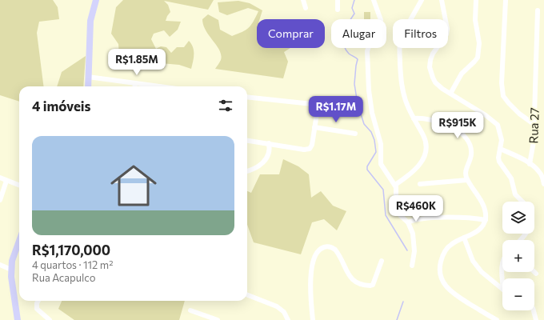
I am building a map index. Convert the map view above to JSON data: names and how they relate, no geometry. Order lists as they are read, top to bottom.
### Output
{
  "streets": {
    "street": ["Rua 27"]
  },
  "page": {
    "chip": ["Comprar", "Alugar", "Filtros"],
    "price": [
      "R$1.85M",
      "R$1.17M",
      "R$915K",
      "R$460K"
    ],
    "heading": "4 imóveis",
    "list": [
      {
        "name": "R$1,170,000",
        "note": "4 quartos · 112 m² · Rua Acapulco"
      }
    ],
    "map_buttons": ["+", "−"]
  }
}
